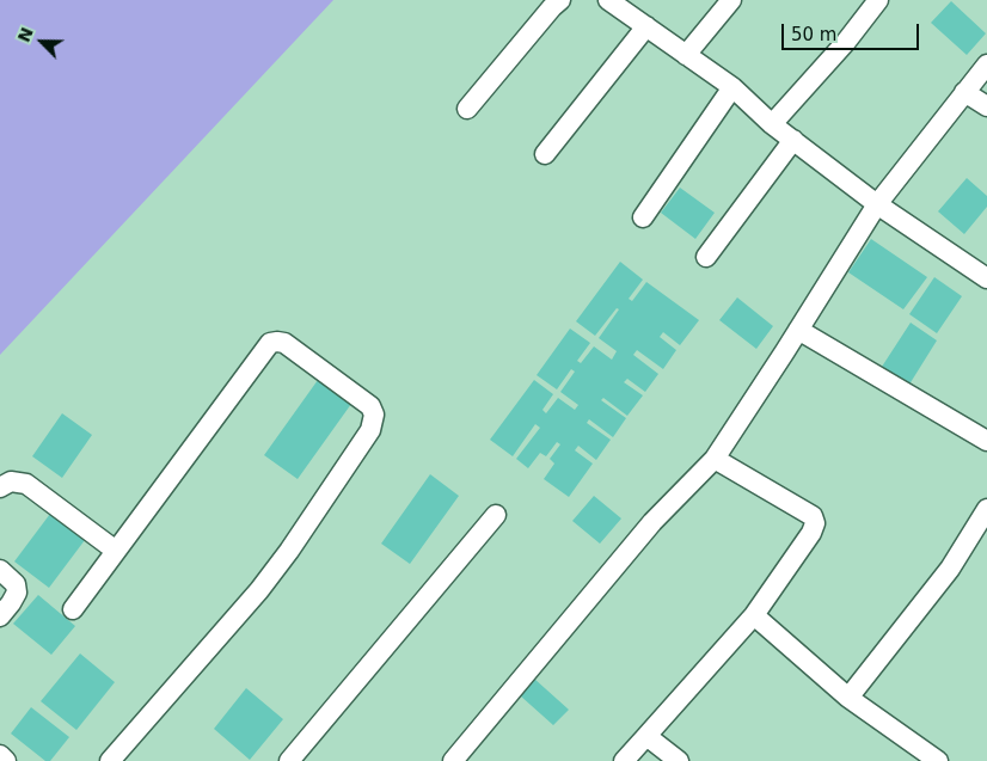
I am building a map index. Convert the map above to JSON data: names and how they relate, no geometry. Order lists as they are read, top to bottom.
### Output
{
  "scale_bar": "50 m",
  "north": "top left"
}
